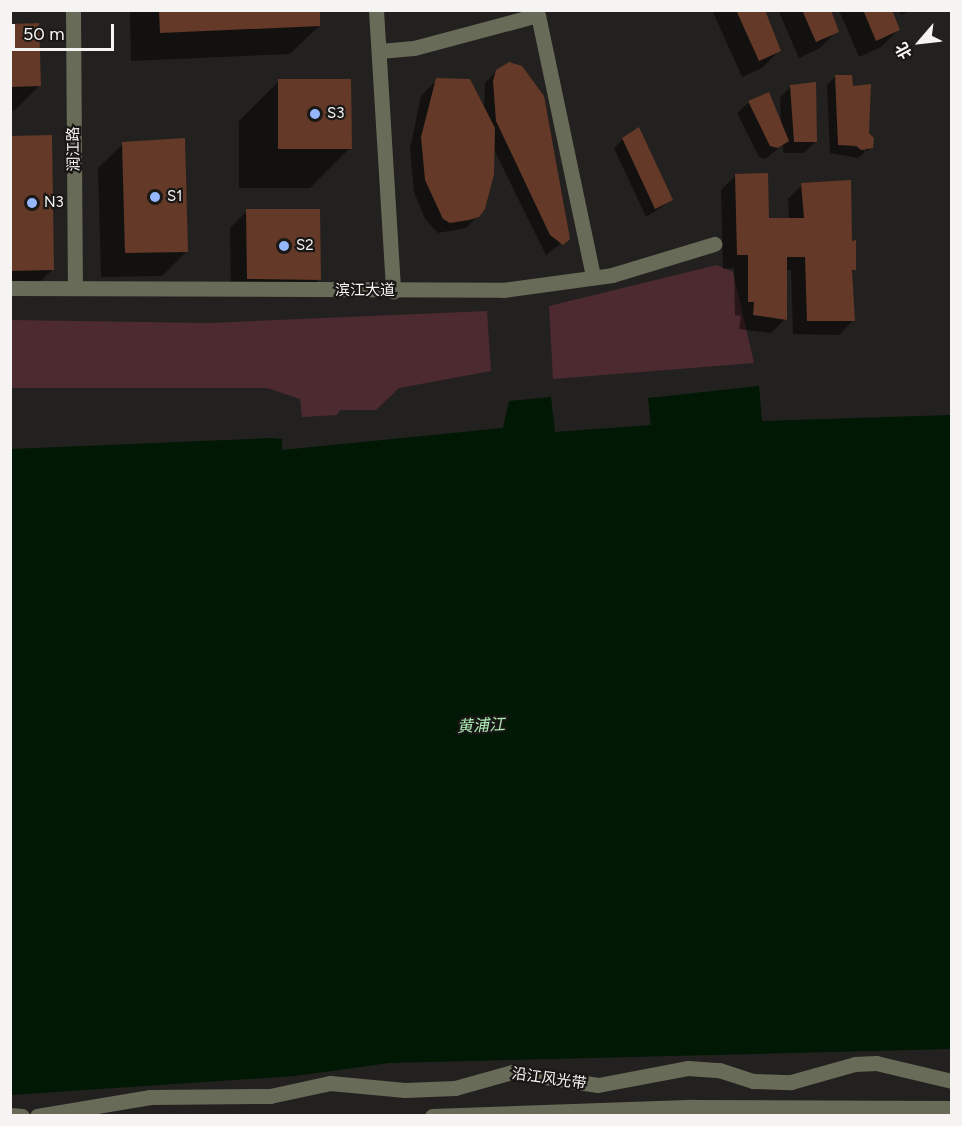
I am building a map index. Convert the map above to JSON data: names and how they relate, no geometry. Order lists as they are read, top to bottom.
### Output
{
  "streets": {
    "street": ["润江路", "滨江大道", "沿江风光带"]
  },
  "crossings": [
    ["润江路", "滨江大道"]
  ],
  "water": ["黄浦江"],
  "places": [
    "S3",
    "S1",
    "N3",
    "S2"
  ],
  "scale_bar": "50 m",
  "north": "bottom left"
}
